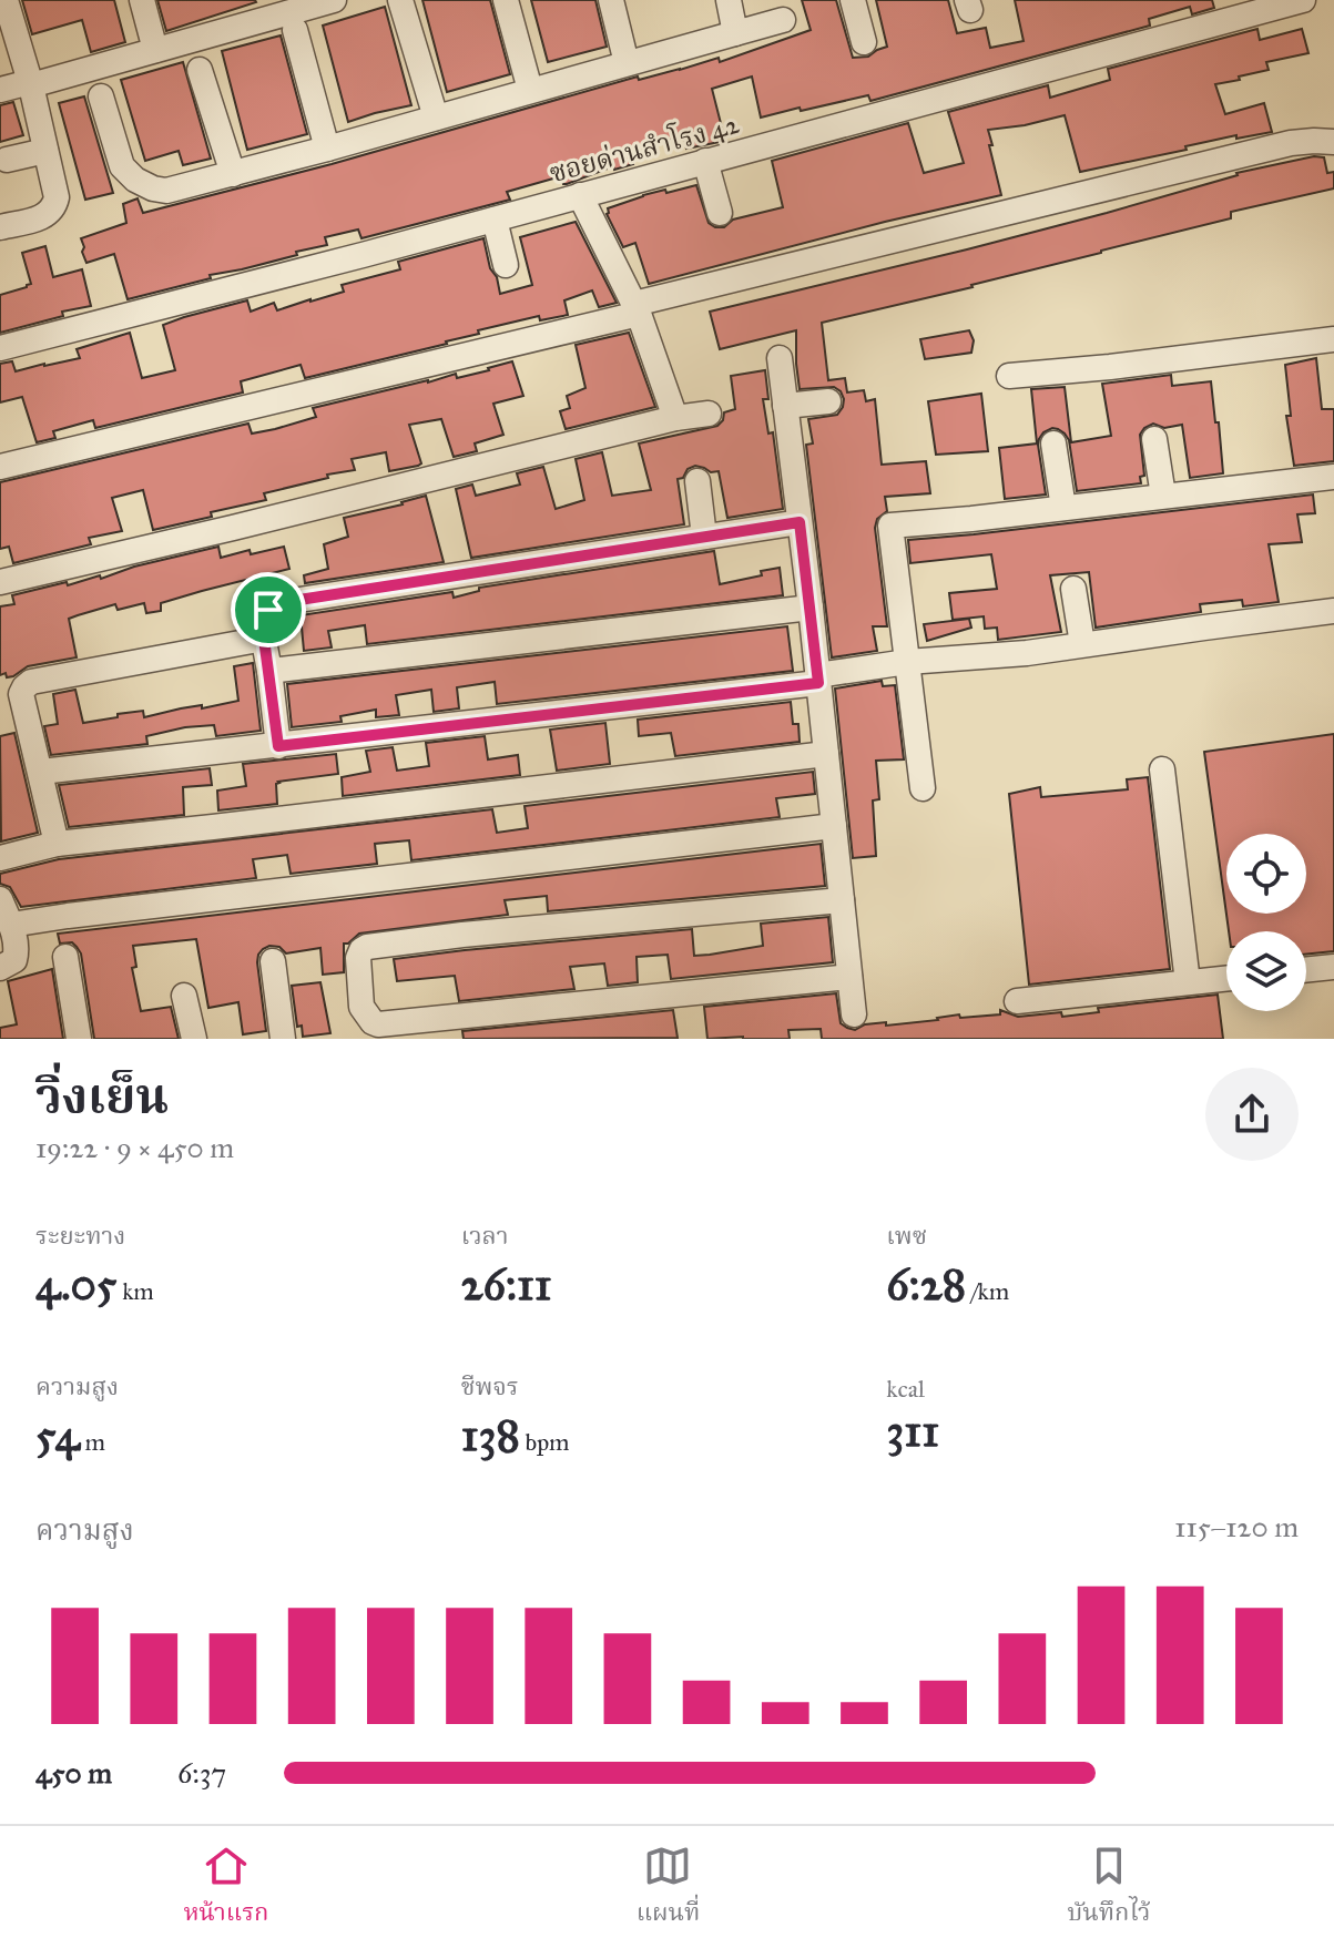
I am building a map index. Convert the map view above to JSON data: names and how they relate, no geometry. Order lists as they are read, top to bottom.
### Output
{
  "streets": {
    "street": ["ซอยด่านสำโรง 42"]
  },
  "page": {
    "heading": ["วิ่งเย็น", "19:22 · 9 × 450 m"],
    "stats": [
      ["ระยะทาง", "4.05 km"],
      ["เวลา", "26:11"],
      ["เพซ", "6:28 /km"],
      ["ความสูง", "54 m"],
      ["ชีพจร", "138 bpm"],
      ["kcal", "311"]
    ],
    "chart": ["ความสูง", "115–120 m"],
    "list": [
      {
        "name": "450 m",
        "note": "6:37"
      }
    ],
    "tabs": ["หน้าแรก", "แผนที่", "บันทึกไว้"]
  }
}
